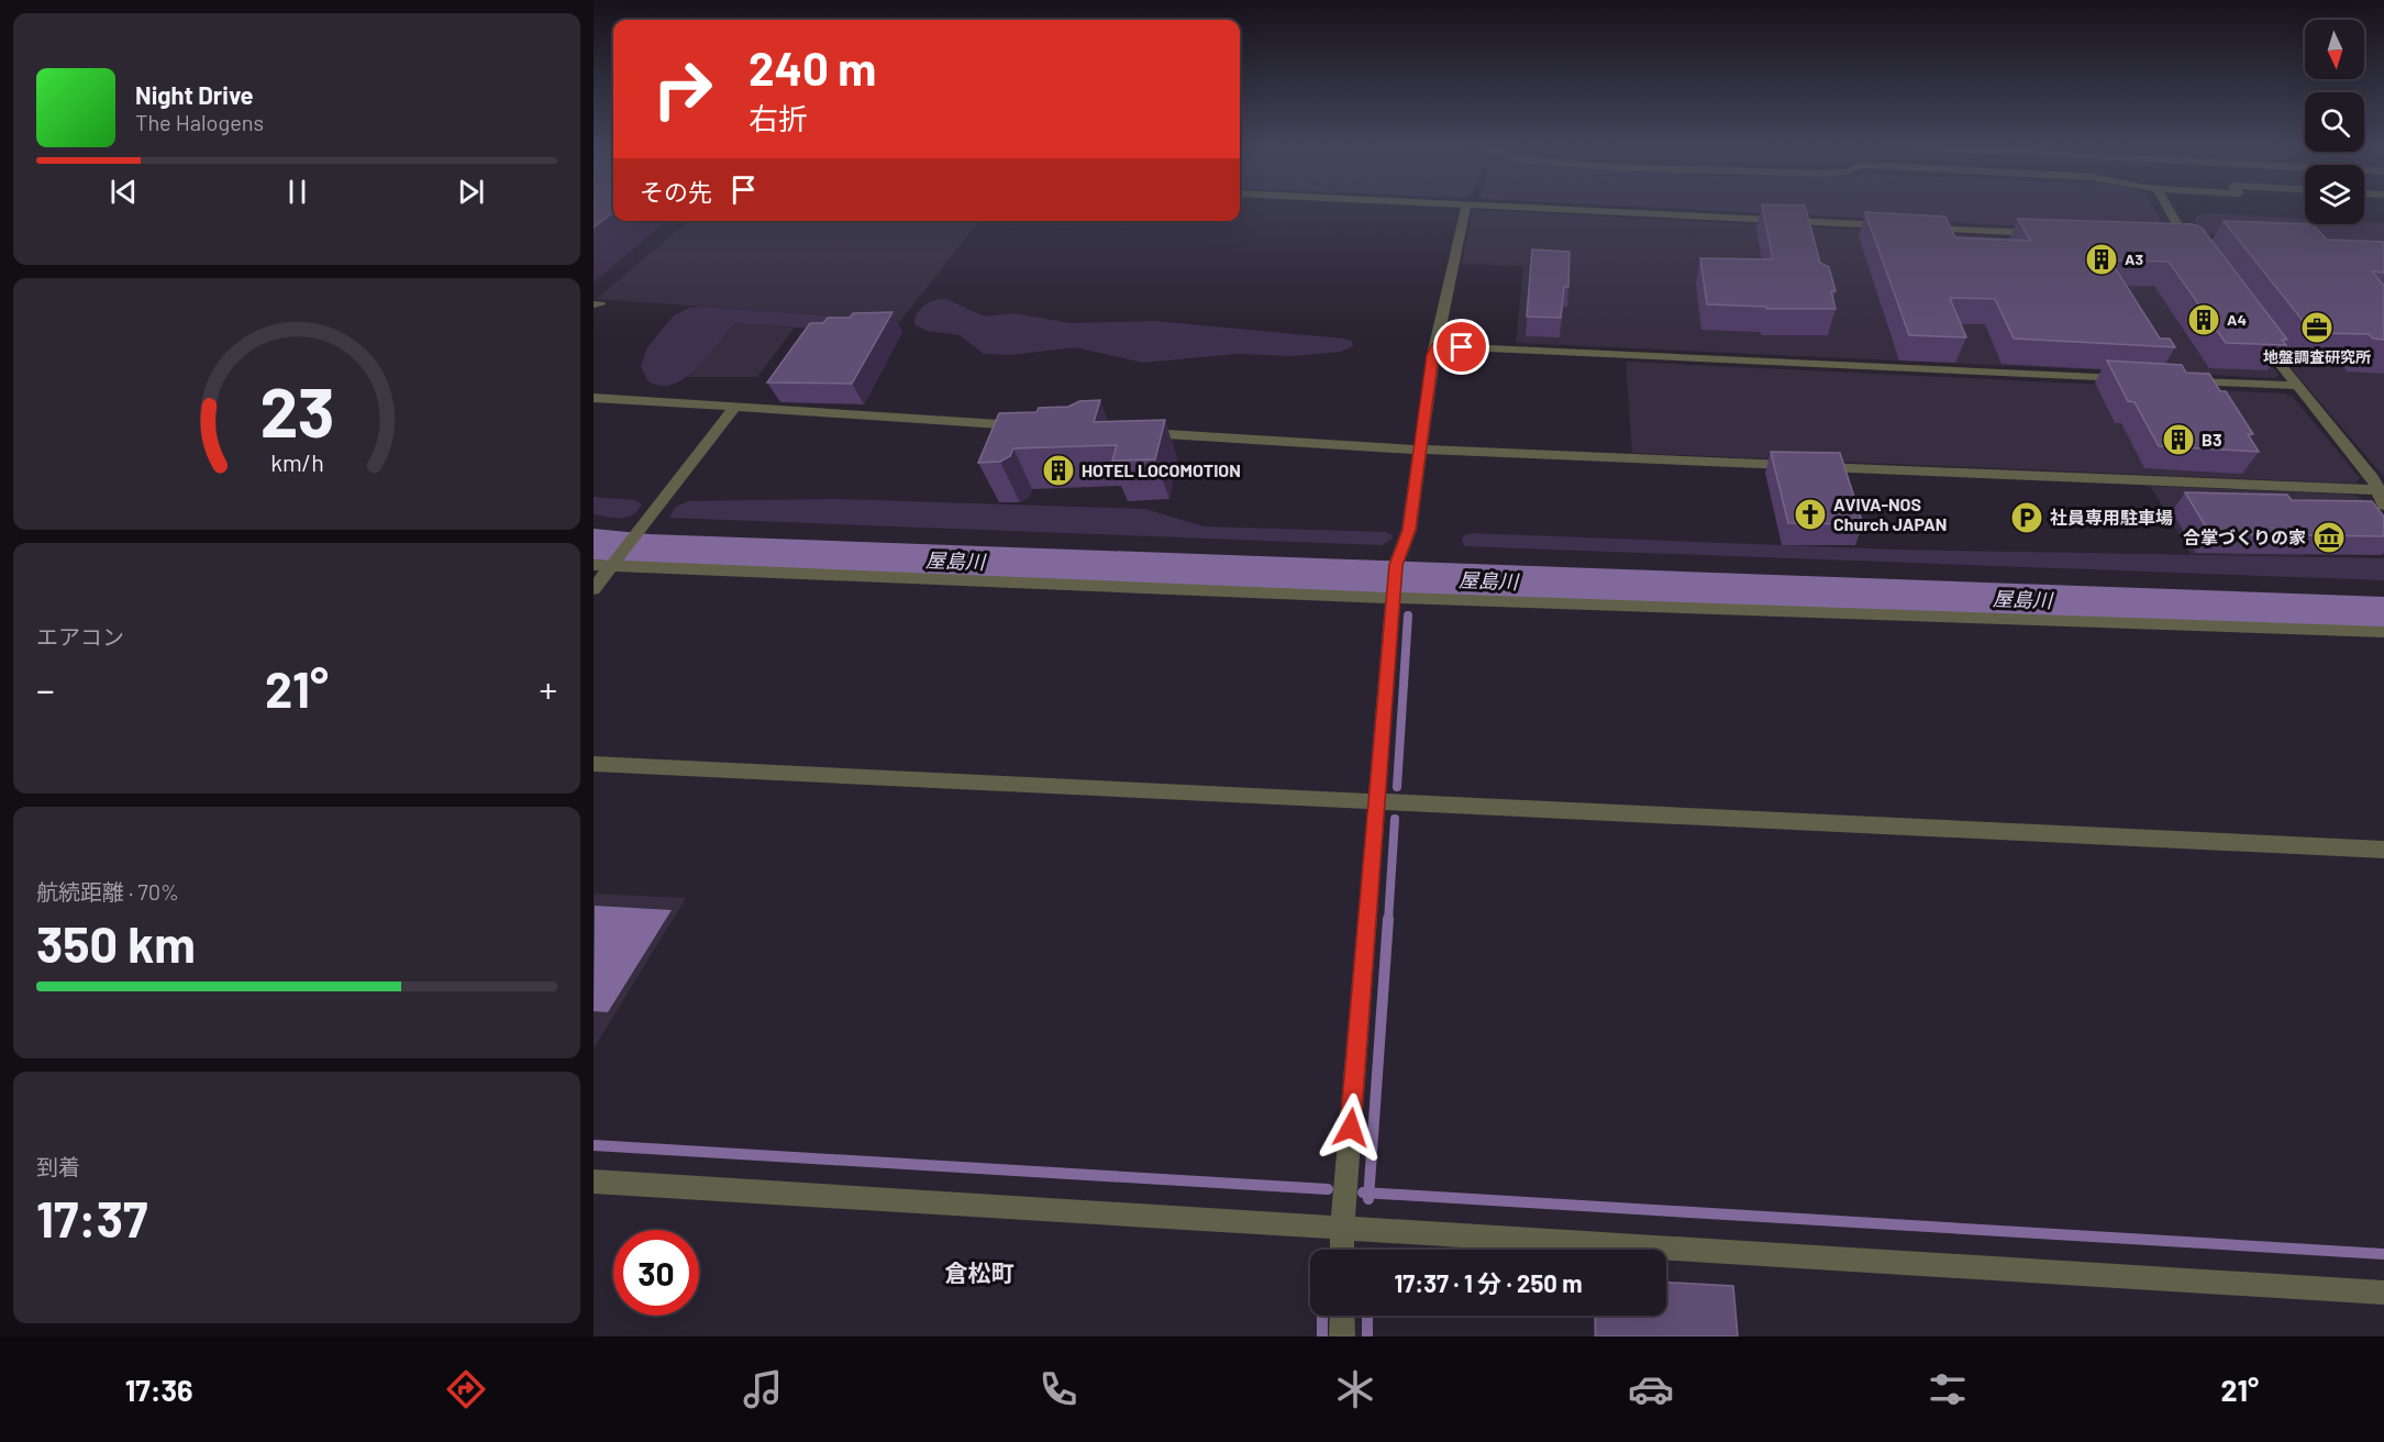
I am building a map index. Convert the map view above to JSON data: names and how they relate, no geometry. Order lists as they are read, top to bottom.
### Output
{
  "districts": ["倉松町"],
  "water": ["屋島川"],
  "places": {
    "building": [
      "A3",
      "A4",
      "B3",
      "HOTEL LOCOMOTION"
    ],
    "office": ["地盤調査研究所"],
    "church": ["AVIVA-NOS Church JAPAN"],
    "parking": ["社員専用駐車場"],
    "museum": ["合掌づくりの家"]
  },
  "north": "bottom",
  "page": {
    "turn": ["240 m", "右折"],
    "song": ["Night Drive", "The Halogens"],
    "then": "その先",
    "tile": [
      "エアコン",
      ["航続距離 · 70%", "350 km"],
      ["到着", "17:37"]
    ],
    "heat": ["−", "21°", "+"],
    "limit": "30",
    "trip": "17:37 · 1 分 · 250 m",
    "tabs": ["17:36", "21°"],
    "gauge": ["23", "km/h"]
  }
}
